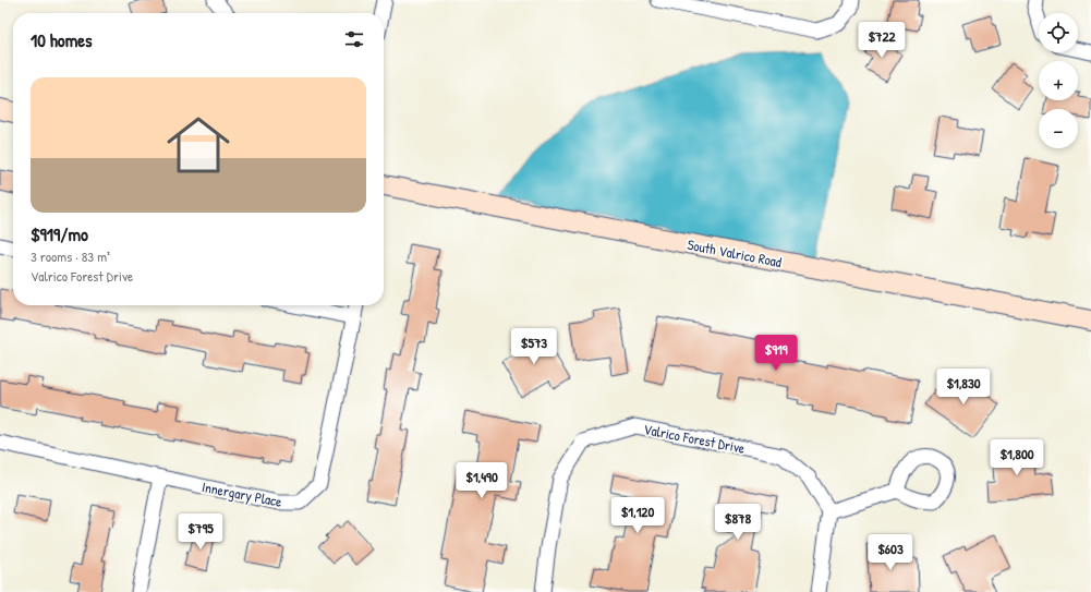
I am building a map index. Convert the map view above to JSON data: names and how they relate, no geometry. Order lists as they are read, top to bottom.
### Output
{
  "streets": {
    "street": ["South Valrico Road", "Valrico Forest Drive", "Innergary Place"]
  },
  "page": {
    "map_buttons": ["+", "−"],
    "heading": "10 homes",
    "price": [
      "$722",
      "$573",
      "$919",
      "$1,830",
      "$1,800",
      "$1,490",
      "$1,120",
      "$878",
      "$795",
      "$603"
    ],
    "list": [
      {
        "name": "$919/mo",
        "note": "3 rooms · 83 m² · Valrico Forest Drive"
      }
    ]
  }
}
